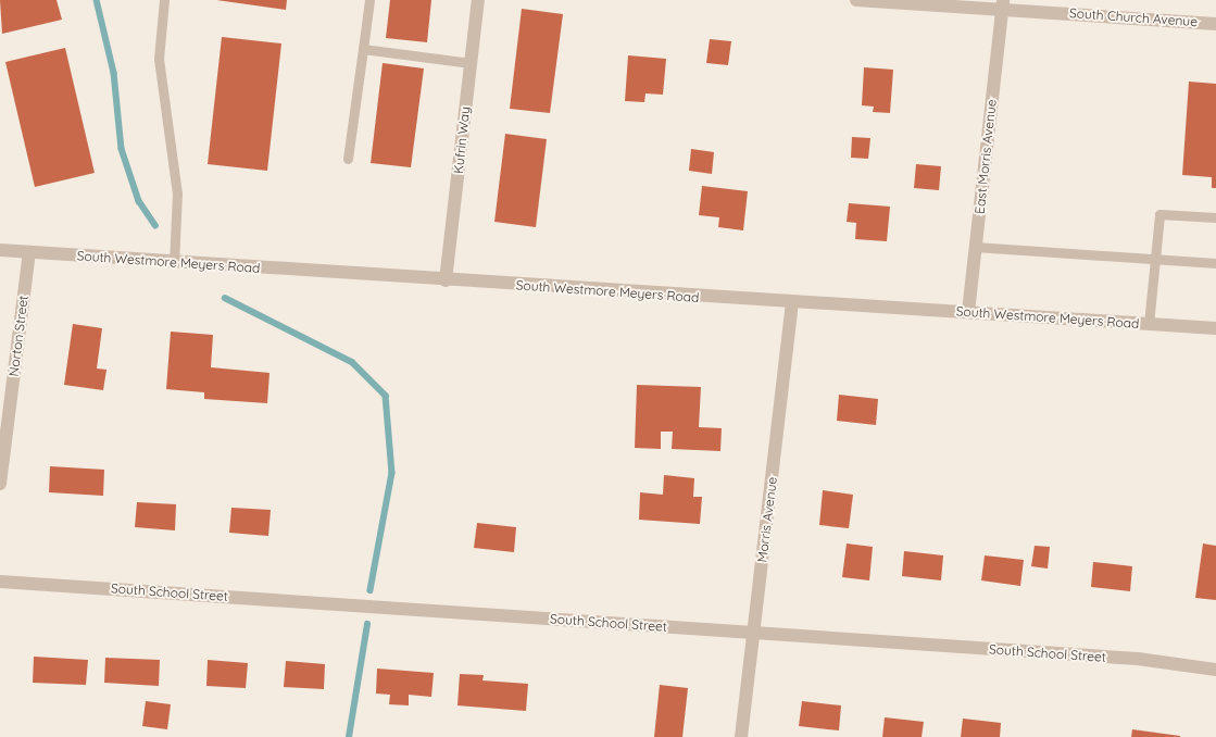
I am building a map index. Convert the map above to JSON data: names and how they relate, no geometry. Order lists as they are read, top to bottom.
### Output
{
  "streets": {
    "street": [
      "South Church Avenue",
      "Kufrin Way",
      "East Morris Avenue",
      "South Westmore Meyers Road",
      "Norton Street",
      "Morris Avenue",
      "South School Street"
    ]
  },
  "crossings": [
    ["South Church Avenue", "East Morris Avenue"],
    ["Kufrin Way", "South Westmore Meyers Road"],
    ["East Morris Avenue", "South Westmore Meyers Road"],
    ["South Westmore Meyers Road", "Norton Street"],
    ["South Westmore Meyers Road", "Morris Avenue"],
    ["Morris Avenue", "South School Street"]
  ]
}
